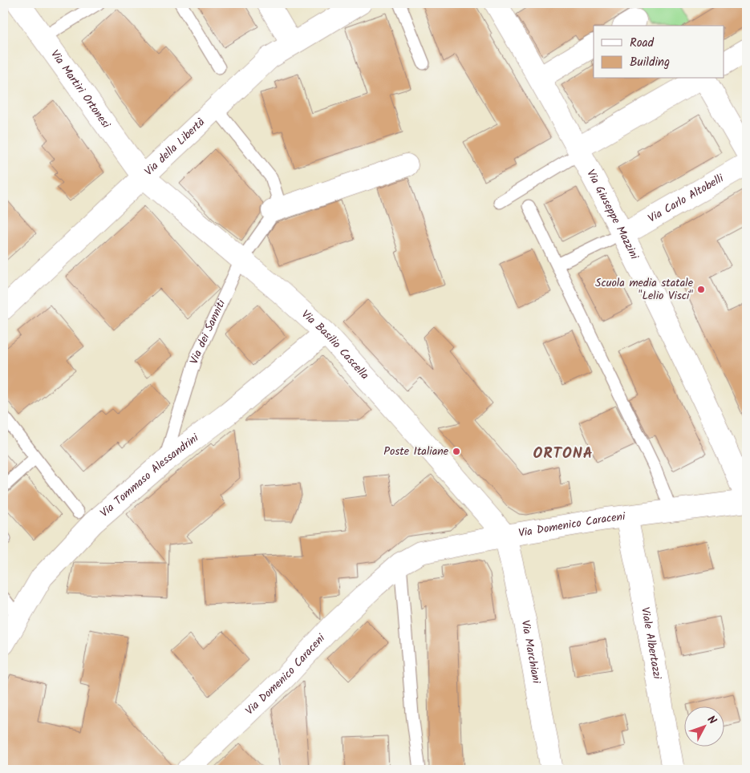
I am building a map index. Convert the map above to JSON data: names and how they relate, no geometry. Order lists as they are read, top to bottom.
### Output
{
  "streets": {
    "street": [
      "Via Martiri Ortonesi",
      "Via della Libertà",
      "Via Carlo Altobelli",
      "Via Giuseppe Mazzini",
      "Via Basilio Cascella",
      "Via Tommaso Alessandrini",
      "Via Domenico Caraceni",
      "Viale Albertazzi",
      "Via Marchiani"
    ],
    "lane": ["Via dei Sanniti"]
  },
  "crossings": [
    ["Via Martiri Ortonesi", "Via della Libertà"],
    ["Via Martiri Ortonesi", "Via Basilio Cascella"],
    ["Via della Libertà", "Via dei Sanniti"],
    ["Via della Libertà", "Via Basilio Cascella"],
    ["Via Carlo Altobelli", "Via Giuseppe Mazzini"],
    ["Via Giuseppe Mazzini", "Via Domenico Caraceni"],
    ["Via dei Sanniti", "Via Basilio Cascella"],
    ["Via dei Sanniti", "Via Tommaso Alessandrini"],
    ["Via Basilio Cascella", "Via Tommaso Alessandrini"],
    ["Via Basilio Cascella", "Via Domenico Caraceni"],
    ["Via Basilio Cascella", "Via Marchiani"],
    ["Via Domenico Caraceni", "Viale Albertazzi"],
    ["Via Domenico Caraceni", "Via Marchiani"]
  ],
  "districts": ["ORTONA"],
  "places": ["Scuola media statale \"Lelio Visci\"", "Poste Italiane"],
  "legend": ["Road", "Building"],
  "north": "top right"
}
